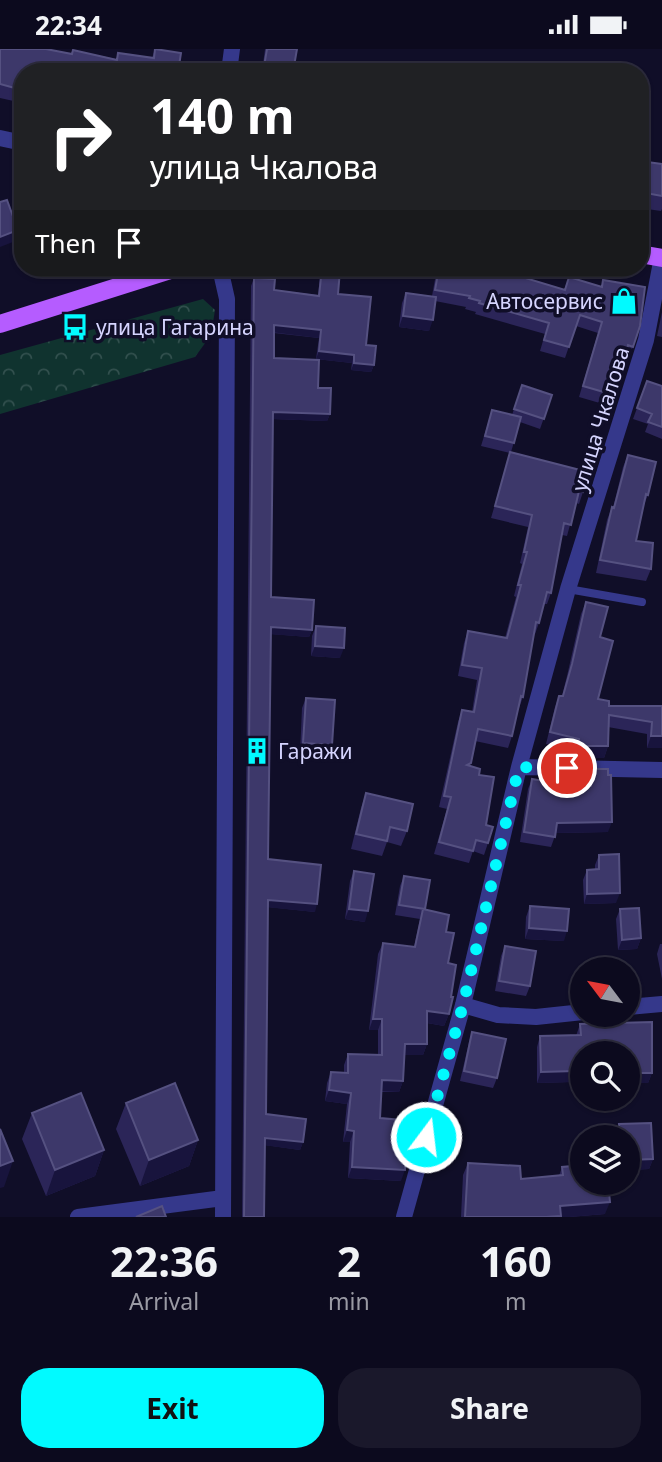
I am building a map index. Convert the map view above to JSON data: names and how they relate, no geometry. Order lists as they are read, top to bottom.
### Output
{
  "streets": {
    "street": ["улица Чкалова"]
  },
  "places": {
    "shop": ["Автосервис"],
    "bus stop": ["улица Гагарина"],
    "building": ["Гаражи"]
  },
  "north": "top left",
  "page": {
    "status": "22:34",
    "turn": ["140 m", "улица Чкалова"],
    "then": "Then",
    "eta": [
      "22:36",
      "Arrival",
      "2",
      "min",
      "160",
      "m"
    ],
    "buttons": ["Exit", "Share"]
  }
}
